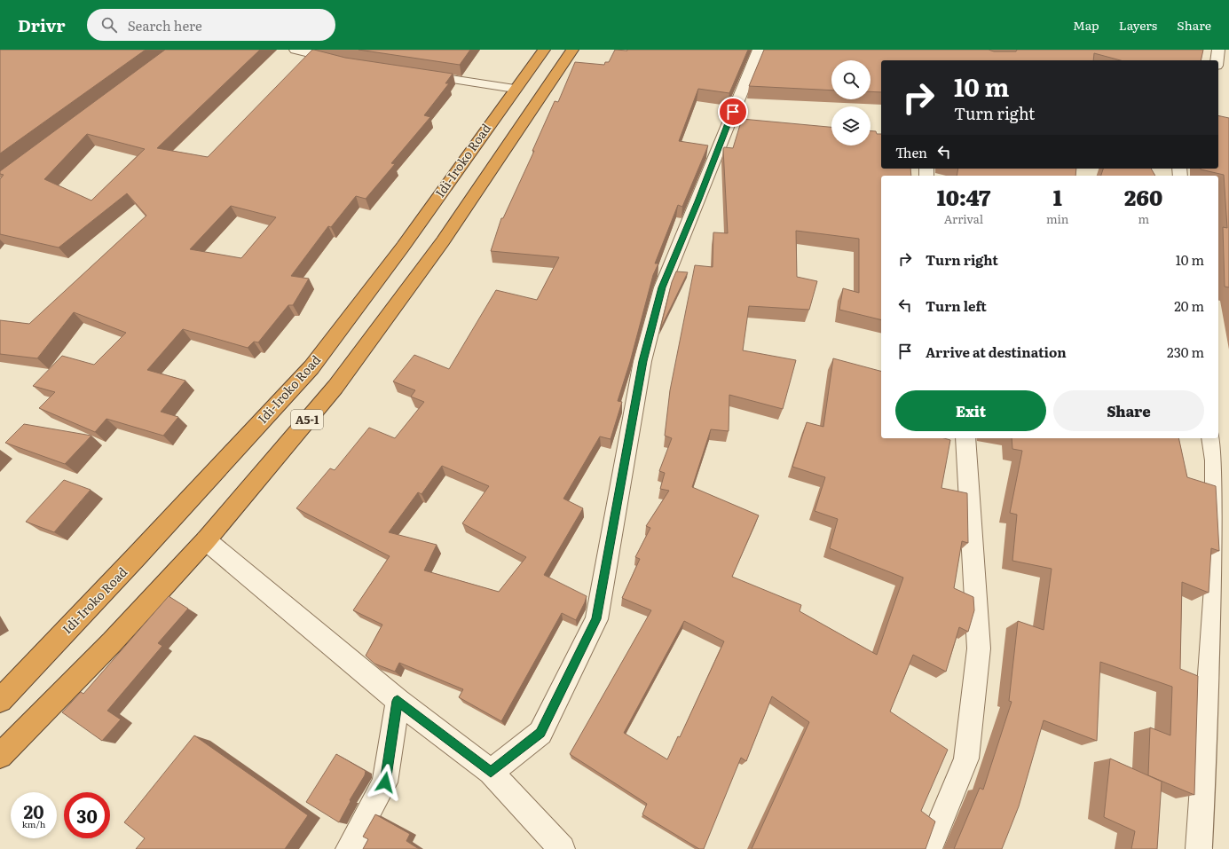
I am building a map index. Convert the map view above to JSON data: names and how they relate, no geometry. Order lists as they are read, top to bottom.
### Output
{
  "streets": {
    "highway": ["Idi-Iroko Road", "A5-1"]
  },
  "page": {
    "header": "Drivr",
    "search": "Search here",
    "nav": ["Map", "Layers", "Share"],
    "turn": ["10 m", "Turn right"],
    "then": "Then",
    "eta": [
      "10:47",
      "Arrival",
      "1",
      "min",
      "260",
      "m"
    ],
    "list": [
      {
        "name": "Turn right",
        "value": "10 m"
      },
      {
        "name": "Turn left",
        "value": "20 m"
      },
      {
        "name": "Arrive at destination",
        "value": "230 m"
      }
    ],
    "buttons": ["Exit", "Share"],
    "speed": "20 km/h",
    "limit": "30"
  }
}
